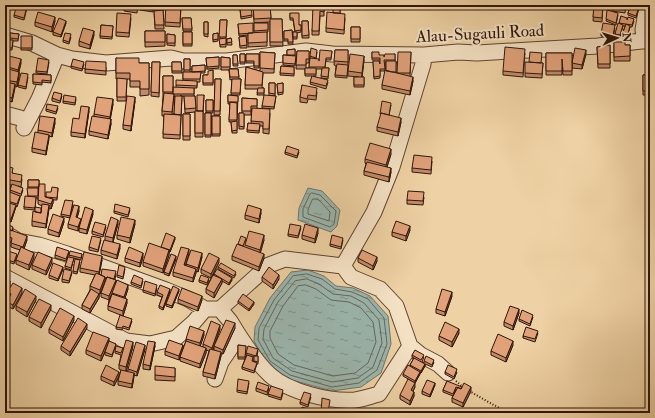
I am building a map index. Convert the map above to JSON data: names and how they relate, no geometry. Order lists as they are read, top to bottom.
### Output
{
  "streets": {
    "street": ["Alau-Sugauli Road"]
  },
  "north": "right"
}
